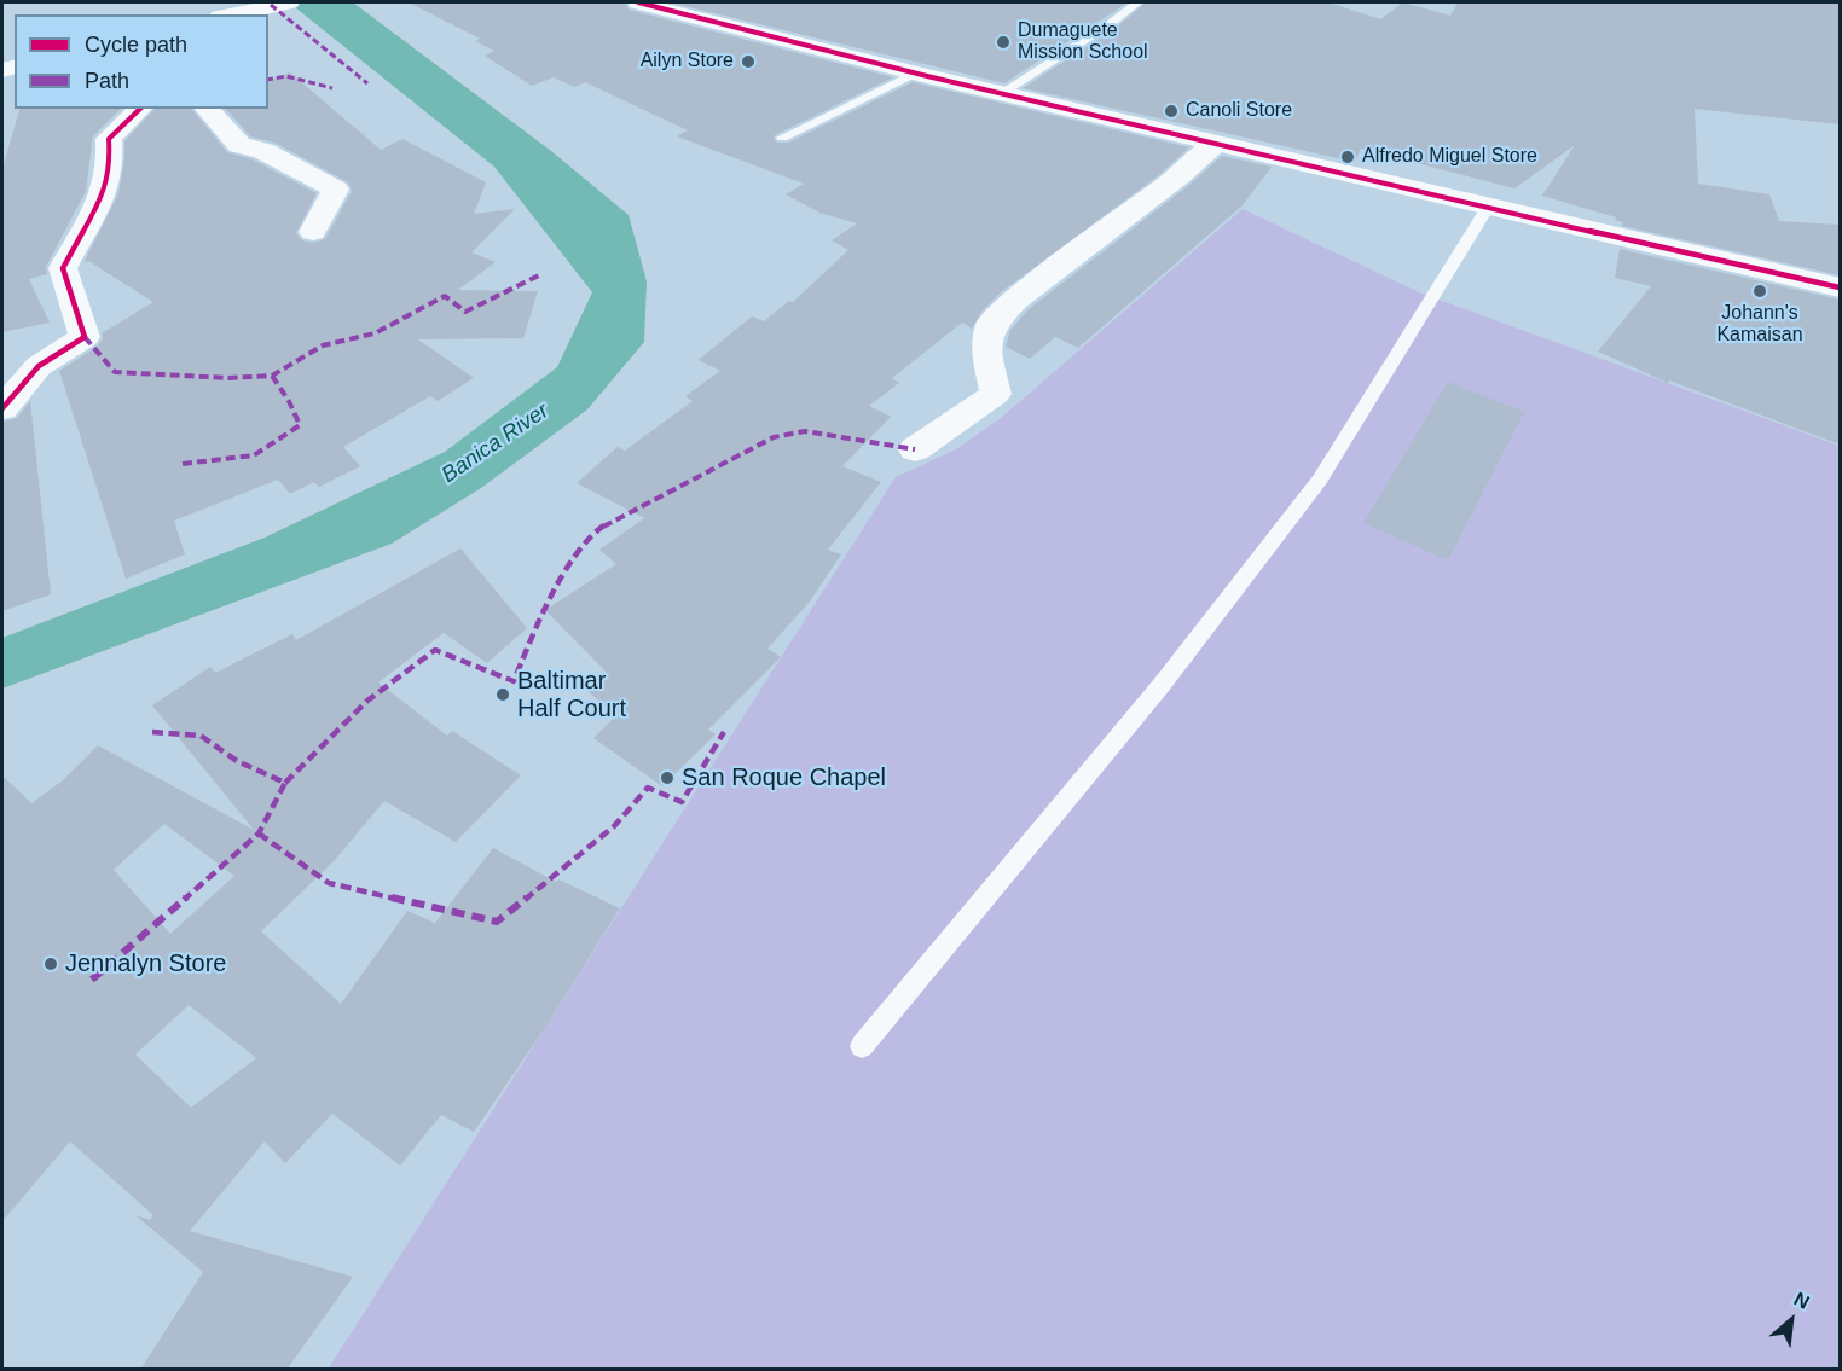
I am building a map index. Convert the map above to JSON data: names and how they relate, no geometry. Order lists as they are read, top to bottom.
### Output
{
  "water": ["Banica River"],
  "places": [
    "Dumaguete Mission School",
    "Ailyn Store",
    "Canoli Store",
    "Alfredo Miguel Store",
    "Johann's Kamaisan",
    "Baltimar Half Court",
    "San Roque Chapel",
    "Jennalyn Store"
  ],
  "legend": ["Cycle path", "Path"],
  "north": "top right"
}
